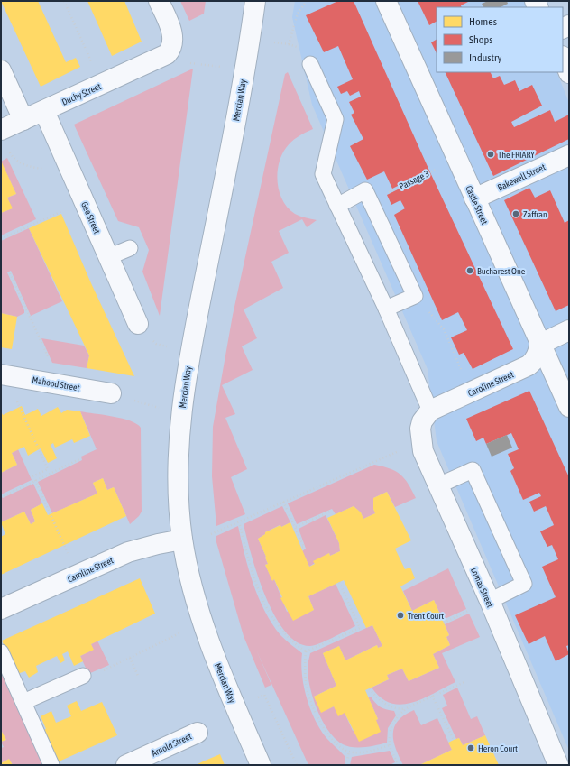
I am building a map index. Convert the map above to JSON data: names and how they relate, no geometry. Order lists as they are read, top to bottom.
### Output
{
  "streets": {
    "street": [
      "Duchy Street",
      "Mercian Way",
      "Bakewell Street",
      "Castle Street",
      "Gee Street",
      "Mahood Street",
      "Caroline Street",
      "Lomas Street",
      "Arnold Street"
    ],
    "path": ["Passage 3"]
  },
  "crossings": [
    ["Duchy Street", "Gee Street"],
    ["Mercian Way", "Caroline Street"],
    ["Bakewell Street", "Castle Street"],
    ["Passage 3", "Castle Street"],
    ["Castle Street", "Caroline Street"],
    ["Caroline Street", "Lomas Street"]
  ],
  "places": [
    "The FRIARY",
    "Zaffran",
    "Bucharest One",
    "Trent Court",
    "Heron Court"
  ],
  "legend": ["Homes", "Shops", "Industry"]
}
